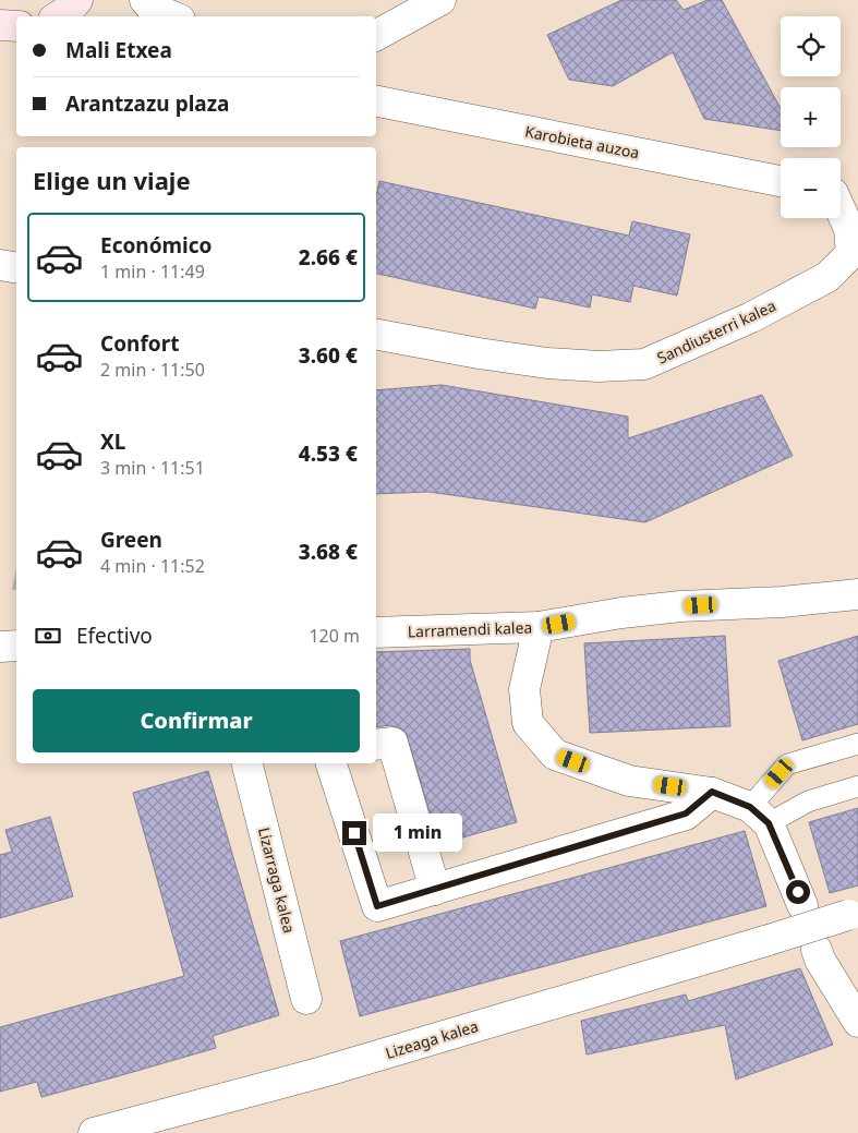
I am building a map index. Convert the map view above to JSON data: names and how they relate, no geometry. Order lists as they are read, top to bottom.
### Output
{
  "streets": {
    "street": [
      "Karobieta auzoa",
      "Sandiusterri kalea",
      "Larramendi kalea",
      "Lizarraga kalea",
      "Lizeaga kalea"
    ]
  },
  "page": {
    "map_buttons": ["+", "−"],
    "banner": ["Mali Etxea", "Arantzazu plaza"],
    "heading": "Elige un viaje",
    "list": [
      {
        "name": "Económico",
        "note": "1 min · 11:49",
        "value": "2.66 €"
      },
      {
        "name": "Confort",
        "note": "2 min · 11:50",
        "value": "3.60 €"
      },
      {
        "name": "XL",
        "note": "3 min · 11:51",
        "value": "4.53 €"
      },
      {
        "name": "Green",
        "note": "4 min · 11:52",
        "value": "3.68 €"
      }
    ],
    "pay": ["Efectivo", "120 m"],
    "buttons": "Confirmar",
    "bubble": "1 min"
  }
}
